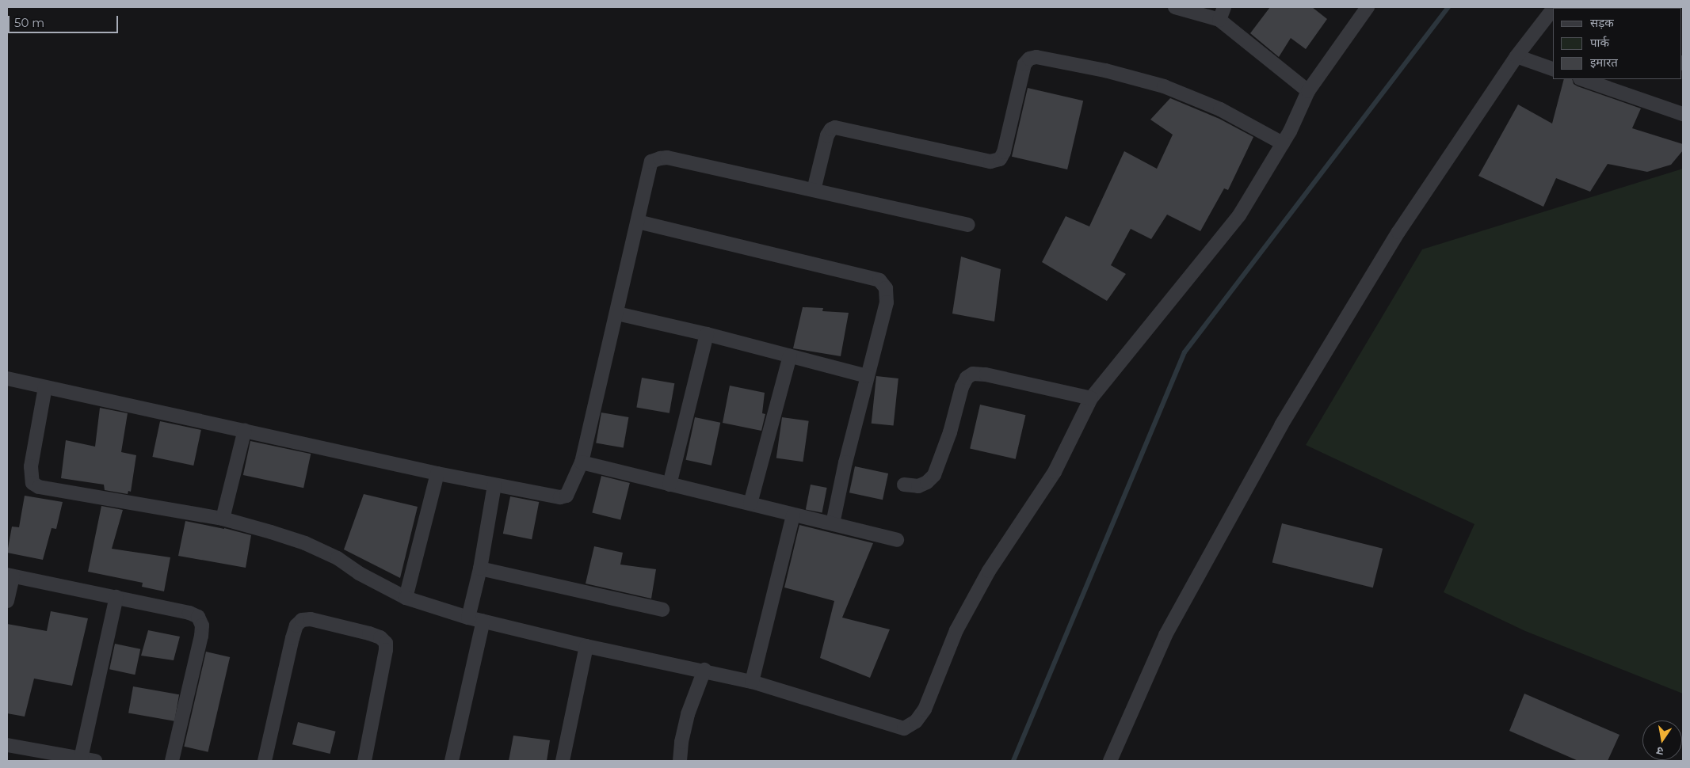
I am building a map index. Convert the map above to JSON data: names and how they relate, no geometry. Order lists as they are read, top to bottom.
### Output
{
  "legend": ["सड़क", "पार्क", "इमारत"],
  "scale_bar": "50 m",
  "north": "bottom"
}
